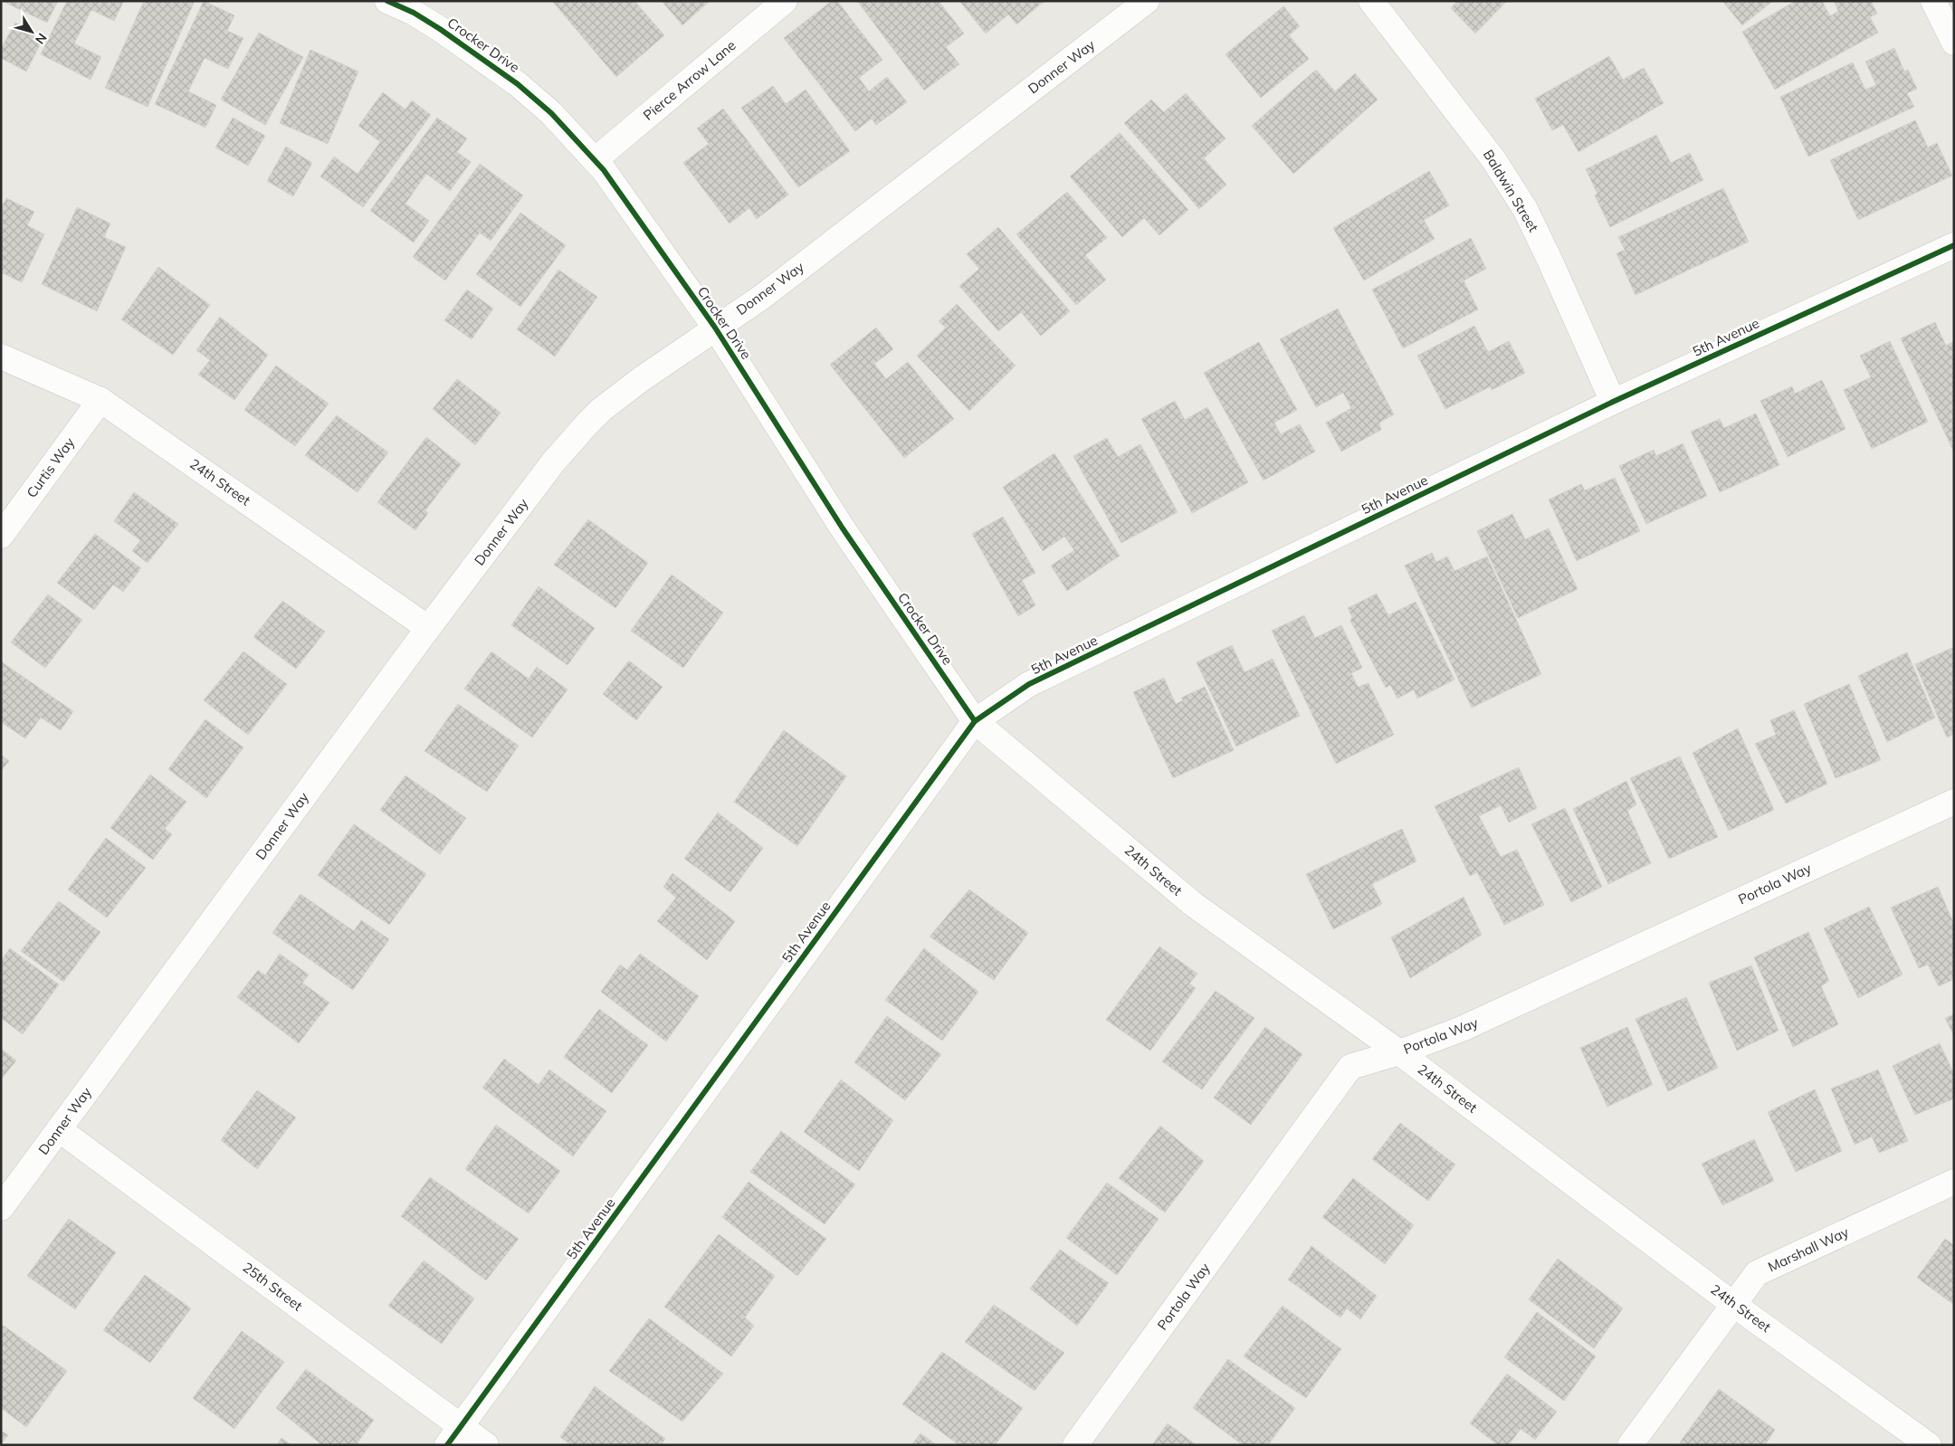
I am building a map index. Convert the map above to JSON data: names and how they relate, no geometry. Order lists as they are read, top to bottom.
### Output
{
  "streets": {
    "street": [
      "Crocker Drive",
      "Donner Way",
      "Pierce Arrow Lane",
      "Baldwin Street",
      "5th Avenue",
      "Curtis Way",
      "24th Street",
      "Portola Way",
      "Marshall Way",
      "25th Street"
    ]
  },
  "crossings": [
    ["Crocker Drive", "Donner Way"],
    ["Crocker Drive", "Pierce Arrow Lane"],
    ["Crocker Drive", "5th Avenue"],
    ["Crocker Drive", "24th Street"],
    ["Donner Way", "24th Street"],
    ["Donner Way", "25th Street"],
    ["Baldwin Street", "5th Avenue"],
    ["5th Avenue", "24th Street"],
    ["5th Avenue", "25th Street"],
    ["Curtis Way", "24th Street"],
    ["24th Street", "Portola Way"],
    ["24th Street", "Marshall Way"]
  ],
  "north": "bottom right"
}
